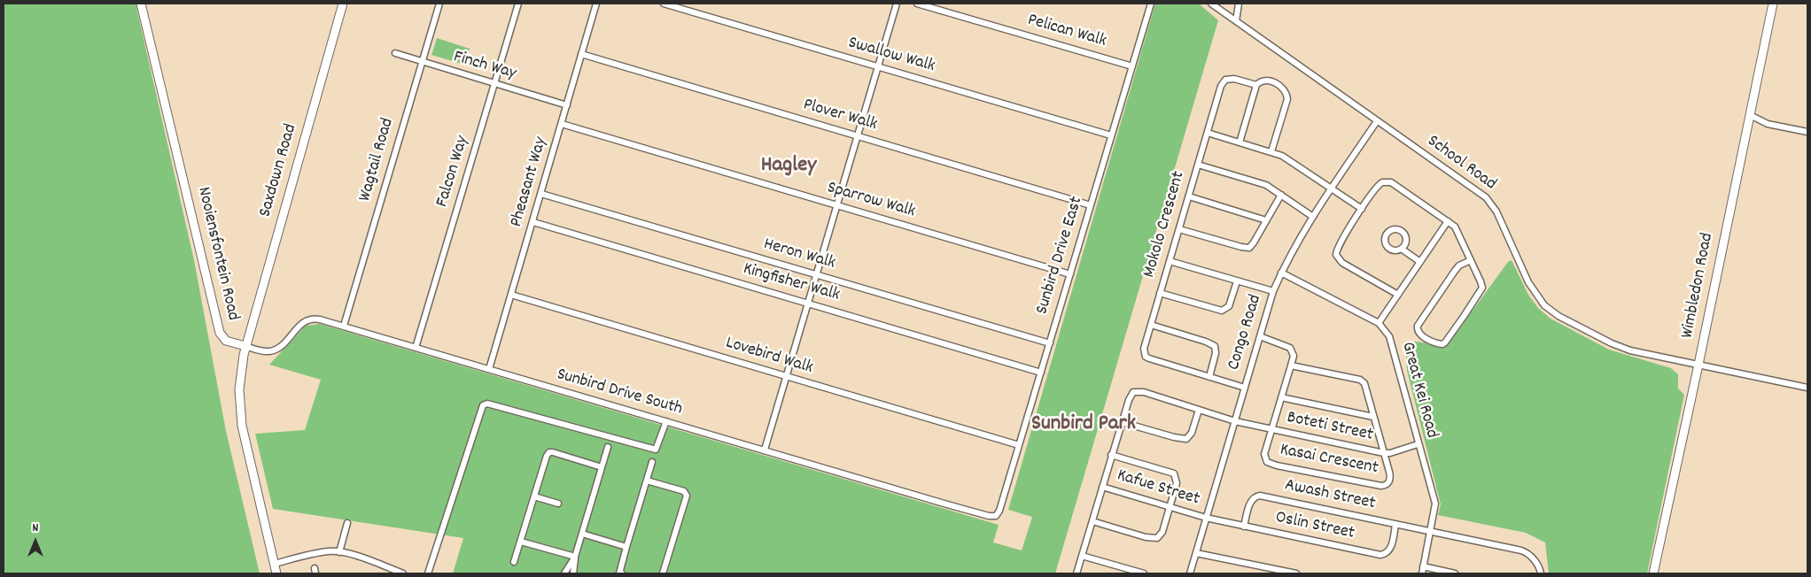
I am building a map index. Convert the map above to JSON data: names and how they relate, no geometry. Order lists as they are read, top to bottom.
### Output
{
  "streets": {
    "street": [
      "Pelican Walk",
      "Swallow Walk",
      "Finch Way",
      "Plover Walk",
      "Wagtail Road",
      "School Road",
      "Saxdown Road",
      "Falcon Way",
      "Pheasant Way",
      "Sparrow Walk",
      "Mokolo Crescent",
      "Nooiensfontein Road",
      "Heron Walk",
      "Sunbird Drive East",
      "Kingfisher Walk",
      "Wimbledon Road",
      "Congo Road",
      "Lovebird Walk",
      "Great Kei Road",
      "Sunbird Drive South",
      "Boteti Street",
      "Kasai Crescent",
      "Kafue Street",
      "Awash Street",
      "Oslin Street"
    ]
  },
  "crossings": [
    ["Pelican Walk", "Sunbird Drive East"],
    ["Swallow Walk", "Sunbird Drive East"],
    ["Finch Way", "Wagtail Road"],
    ["Finch Way", "Falcon Way"],
    ["Finch Way", "Pheasant Way"],
    ["Plover Walk", "Pheasant Way"],
    ["Plover Walk", "Sunbird Drive East"],
    ["Wagtail Road", "Sunbird Drive South"],
    ["School Road", "Wimbledon Road"],
    ["School Road", "Congo Road"],
    ["Saxdown Road", "Nooiensfontein Road"],
    ["Saxdown Road", "Sunbird Drive South"],
    ["Falcon Way", "Sunbird Drive South"],
    ["Pheasant Way", "Sparrow Walk"],
    ["Pheasant Way", "Heron Walk"],
    ["Pheasant Way", "Kingfisher Walk"],
    ["Pheasant Way", "Lovebird Walk"],
    ["Pheasant Way", "Sunbird Drive South"],
    ["Sparrow Walk", "Sunbird Drive East"],
    ["Mokolo Crescent", "Congo Road"],
    ["Nooiensfontein Road", "Sunbird Drive South"],
    ["Heron Walk", "Sunbird Drive East"],
    ["Sunbird Drive East", "Kingfisher Walk"],
    ["Sunbird Drive East", "Lovebird Walk"],
    ["Sunbird Drive East", "Sunbird Drive South"],
    ["Congo Road", "Great Kei Road"],
    ["Congo Road", "Boteti Street"],
    ["Congo Road", "Kafue Street"],
    ["Congo Road", "Oslin Street"],
    ["Great Kei Road", "Boteti Street"],
    ["Great Kei Road", "Awash Street"],
    ["Boteti Street", "Kasai Crescent"],
    ["Kafue Street", "Oslin Street"],
    ["Awash Street", "Oslin Street"]
  ],
  "districts": ["Hagley", "Sunbird Park"],
  "north": "top"
}
